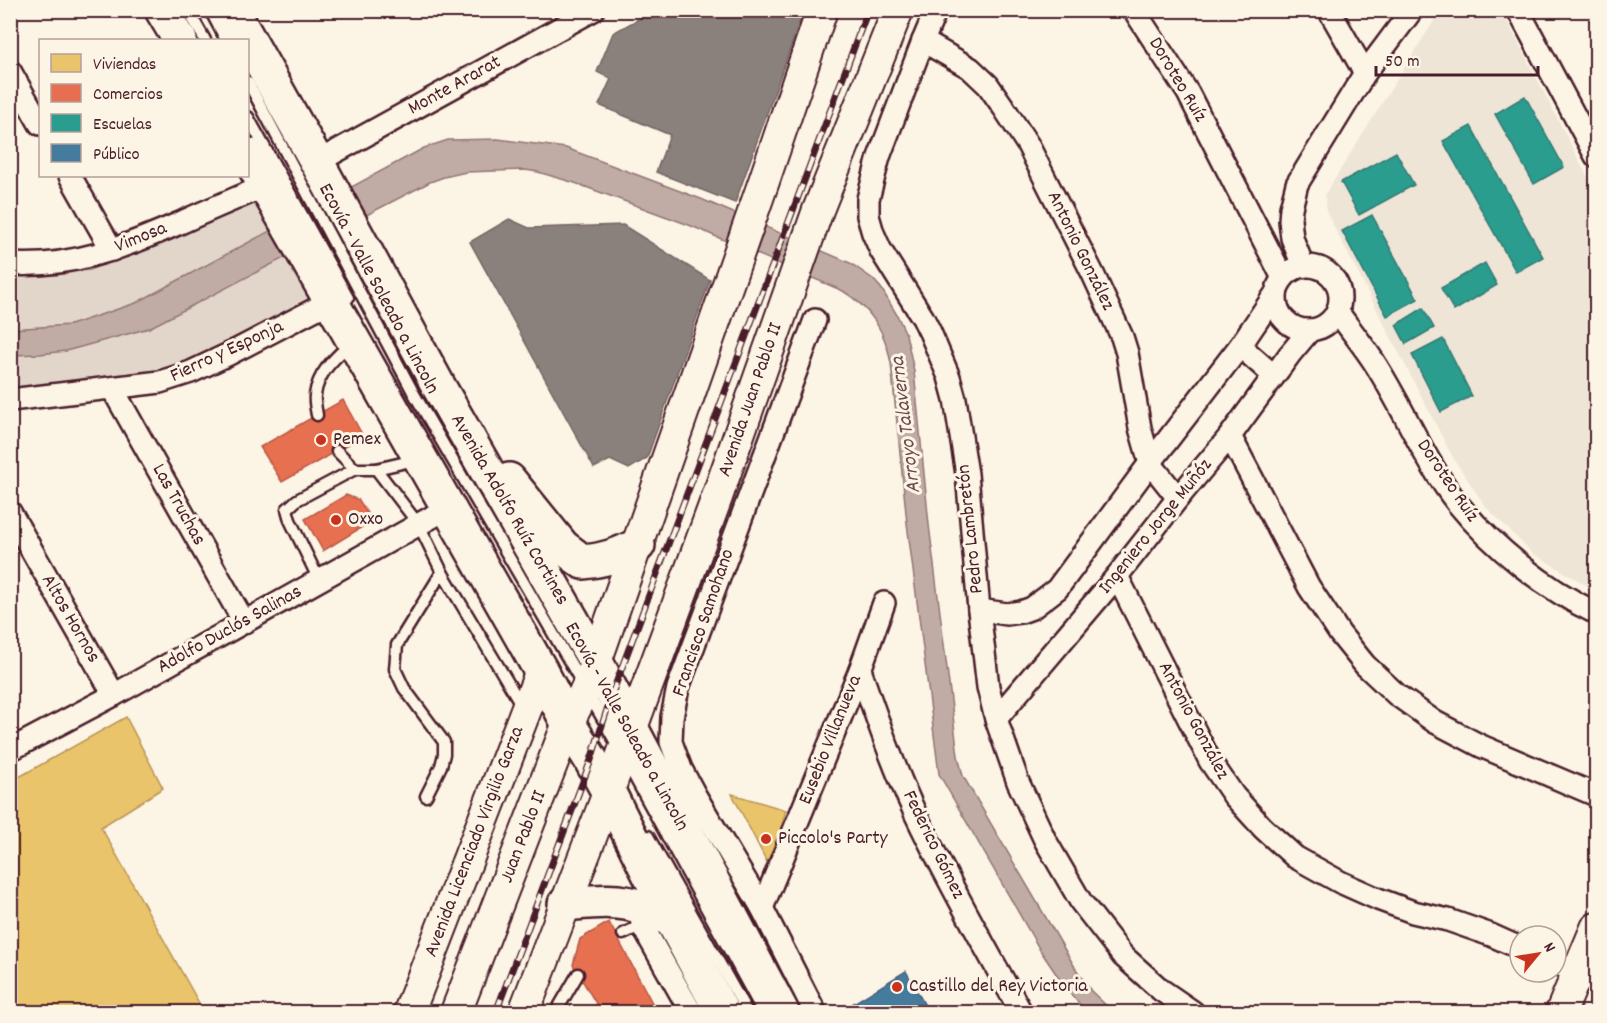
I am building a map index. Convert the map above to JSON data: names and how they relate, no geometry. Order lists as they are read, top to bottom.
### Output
{
  "streets": {
    "main road": [
      "Avenida Juan Pablo II",
      "Avenida Adolfo Ruíz Cortines",
      "Juan Pablo II",
      "Avenida Licenciado Virgilio Garza"
    ],
    "street": [
      "Doroteo Ruíz",
      "Monte Ararat",
      "Vimosa",
      "Antonio González",
      "Fierro y Esponja",
      "Las Truchas",
      "Ingeniero Jorge Muñóz",
      "Pedro Lambretón",
      "Altos Hornos",
      "Francisco Samohano",
      "Adolfo Duclós Salinas",
      "Eusebio Villanueva",
      "Federico Gómez"
    ],
    "lane": ["Ecovía - Valle Soleado a Lincoln"]
  },
  "crossings": [
    ["Doroteo Ruíz", "Ingeniero Jorge Muñóz"],
    ["Monte Ararat", "Avenida Adolfo Ruíz Cortines"],
    ["Vimosa", "Avenida Adolfo Ruíz Cortines"],
    ["Antonio González", "Ingeniero Jorge Muñóz"],
    ["Antonio González", "Pedro Lambretón"],
    ["Ecovía - Valle Soleado a Lincoln", "Avenida Juan Pablo II"],
    ["Ecovía - Valle Soleado a Lincoln", "Avenida Adolfo Ruíz Cortines"],
    ["Ecovía - Valle Soleado a Lincoln", "Juan Pablo II"],
    ["Fierro y Esponja", "Las Truchas"],
    ["Fierro y Esponja", "Avenida Adolfo Ruíz Cortines"],
    ["Avenida Juan Pablo II", "Avenida Adolfo Ruíz Cortines"],
    ["Las Truchas", "Adolfo Duclós Salinas"],
    ["Avenida Adolfo Ruíz Cortines", "Adolfo Duclós Salinas"],
    ["Avenida Adolfo Ruíz Cortines", "Juan Pablo II"],
    ["Avenida Adolfo Ruíz Cortines", "Avenida Licenciado Virgilio Garza"],
    ["Ingeniero Jorge Muñóz", "Pedro Lambretón"],
    ["Altos Hornos", "Adolfo Duclós Salinas"],
    ["Francisco Samohano", "Eusebio Villanueva"],
    ["Eusebio Villanueva", "Federico Gómez"]
  ],
  "water": ["Arroyo Talaverna"],
  "places": [
    "Pemex",
    "Oxxo",
    "Piccolo's Party",
    "Castillo del Rey Victoria"
  ],
  "legend": [
    "Viviendas",
    "Comercios",
    "Escuelas",
    "Público"
  ],
  "scale_bar": "50 m",
  "north": "top right"
}
